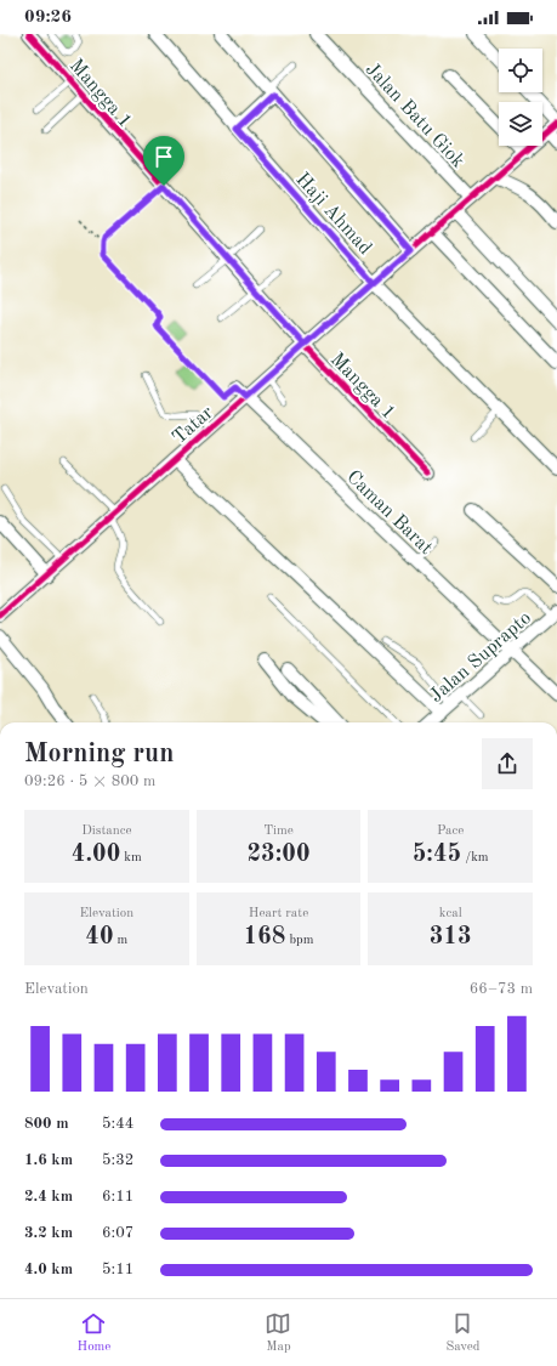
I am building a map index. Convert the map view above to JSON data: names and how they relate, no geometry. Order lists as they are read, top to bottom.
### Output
{
  "streets": {
    "street": [
      "Mangga 1",
      "Jalan Batu Giok",
      "Haji Ahmad",
      "Tatar",
      "Caman Barat",
      "Jalan Suprapto"
    ]
  },
  "crossings": [
    ["Mangga 1", "Tatar"],
    ["Jalan Batu Giok", "Tatar"],
    ["Haji Ahmad", "Tatar"],
    ["Tatar", "Caman Barat"],
    ["Caman Barat", "Jalan Suprapto"]
  ],
  "page": {
    "status": "09:26",
    "heading": ["Morning run", "09:26 · 5 × 800 m"],
    "stats": [
      ["Distance", "4.00 km"],
      ["Time", "23:00"],
      ["Pace", "5:45 /km"],
      ["Elevation", "40 m"],
      ["Heart rate", "168 bpm"],
      ["kcal", "313"]
    ],
    "chart": ["Elevation", "66–73 m"],
    "list": [
      {
        "name": "800 m",
        "note": "5:44"
      },
      {
        "name": "1.6 km",
        "note": "5:32"
      },
      {
        "name": "2.4 km",
        "note": "6:11"
      },
      {
        "name": "3.2 km",
        "note": "6:07"
      },
      {
        "name": "4.0 km",
        "note": "5:11"
      }
    ],
    "tabs": ["Home", "Map", "Saved"]
  }
}
